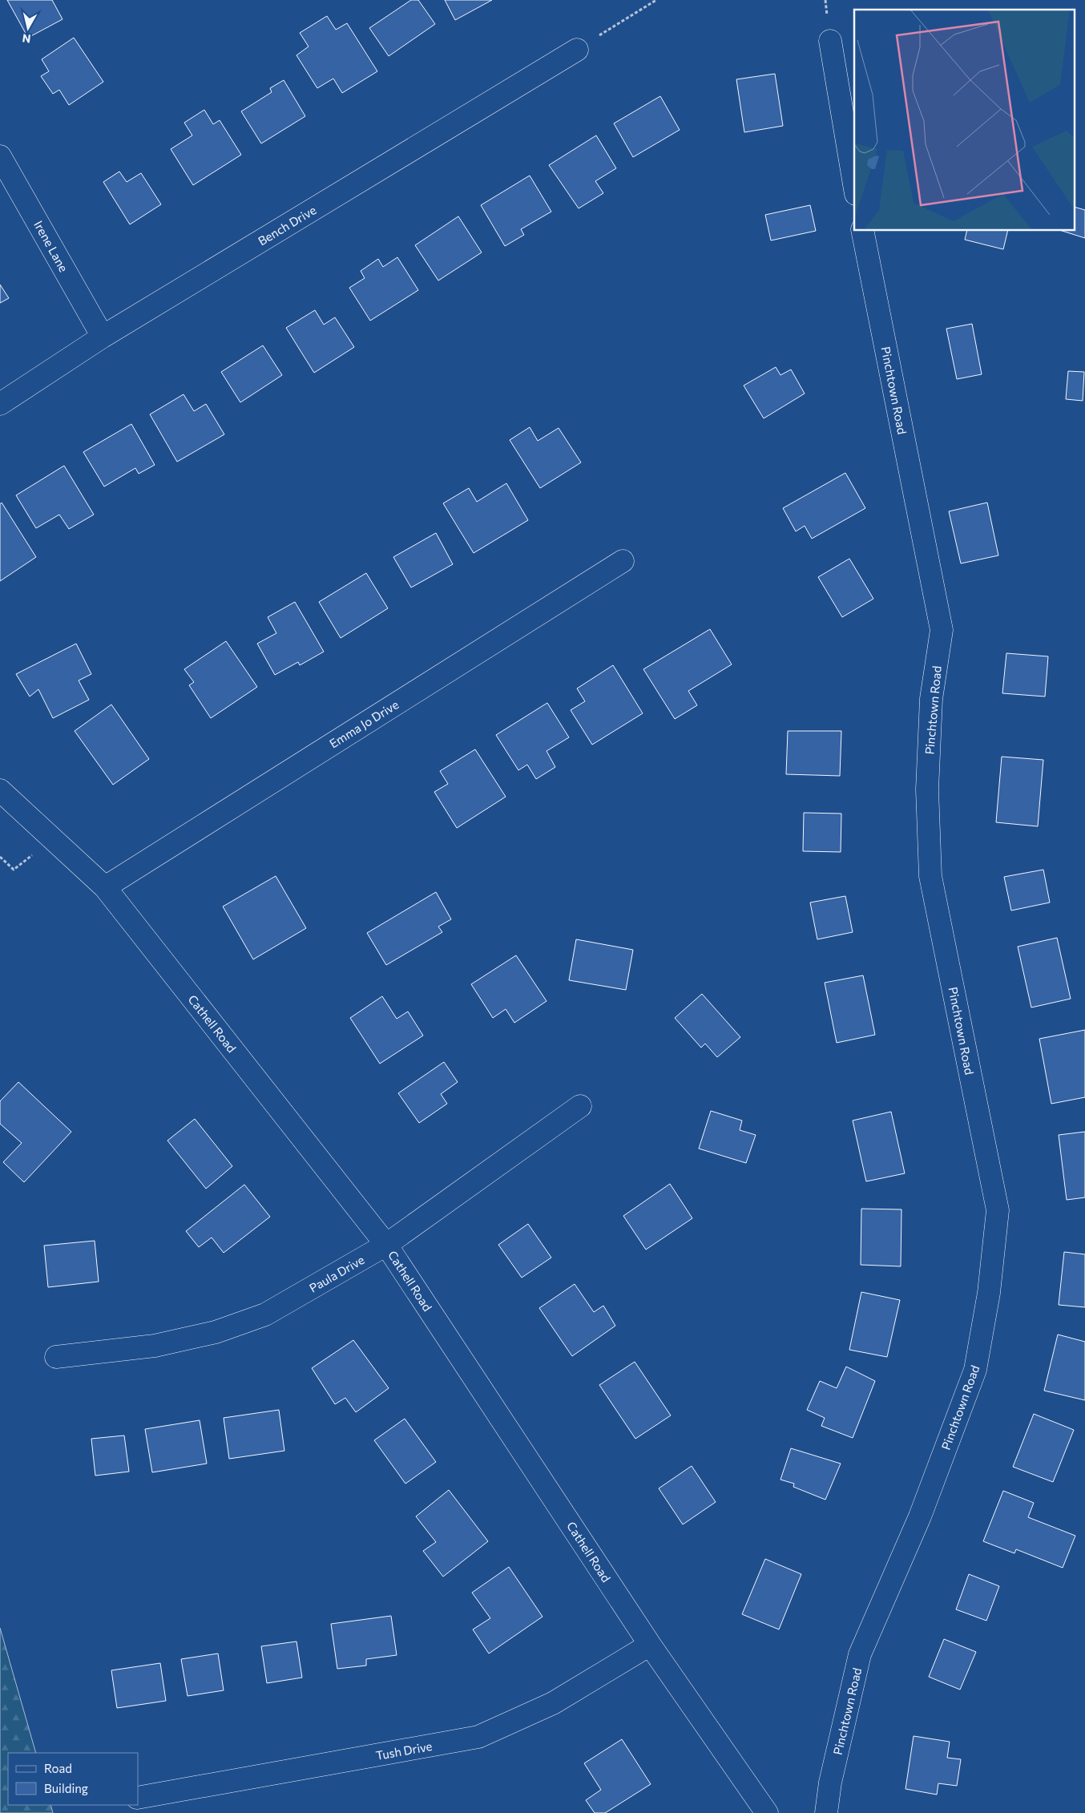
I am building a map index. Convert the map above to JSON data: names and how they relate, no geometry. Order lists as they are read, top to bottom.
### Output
{
  "streets": {
    "street": [
      "Bench Drive",
      "Irene Lane",
      "Pinchtown Road",
      "Emma Jo Drive",
      "Cathell Road",
      "Paula Drive",
      "Tush Drive"
    ]
  },
  "crossings": [
    ["Bench Drive", "Irene Lane"],
    ["Emma Jo Drive", "Cathell Road"],
    ["Cathell Road", "Paula Drive"],
    ["Cathell Road", "Tush Drive"]
  ],
  "legend": ["Road", "Building"],
  "north": "bottom"
}
